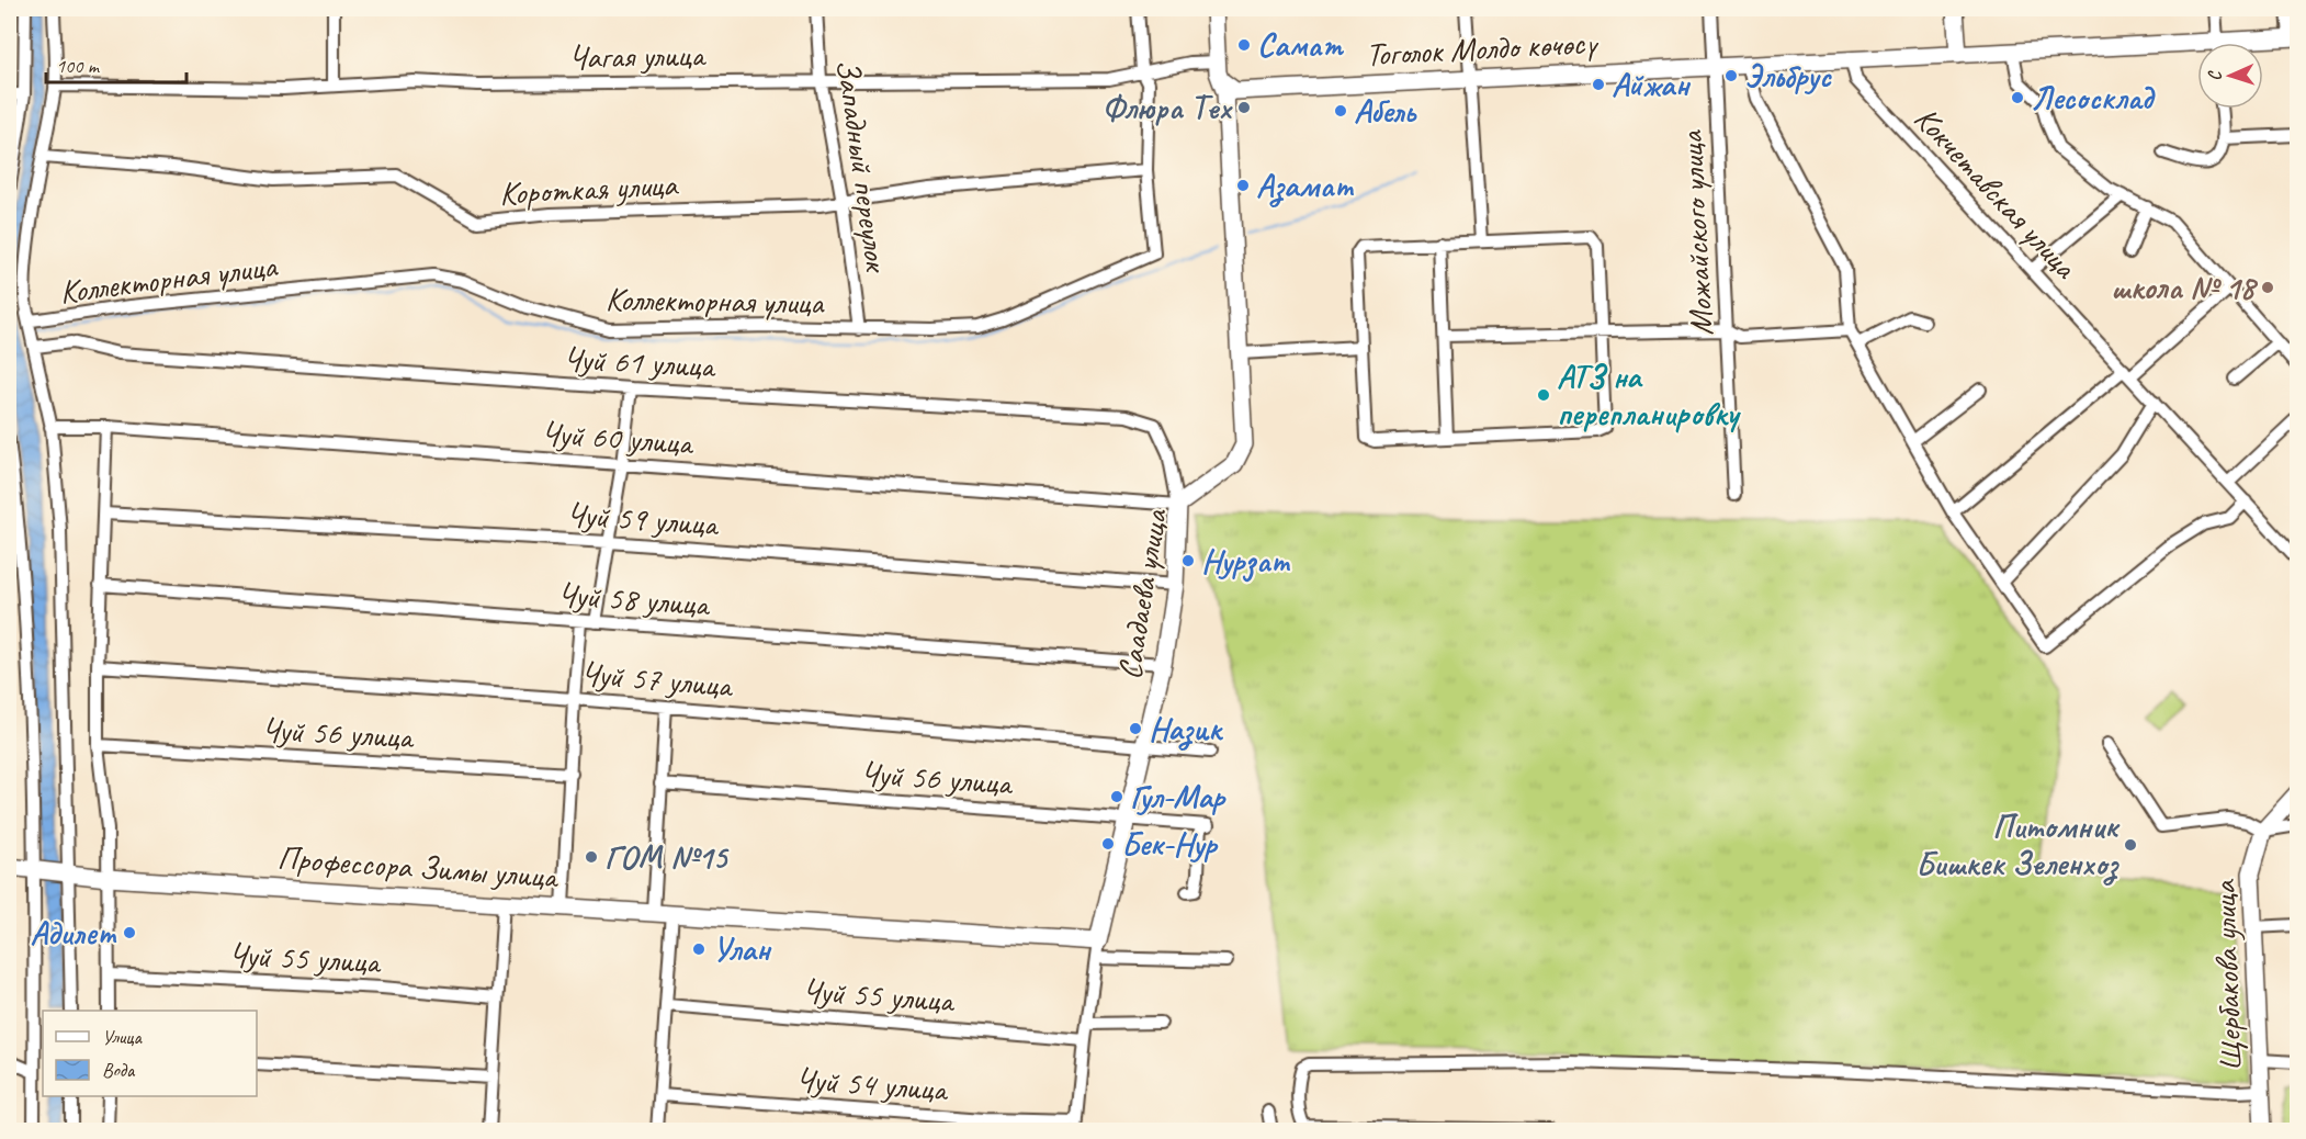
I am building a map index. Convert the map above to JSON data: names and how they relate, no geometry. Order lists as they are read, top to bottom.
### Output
{
  "streets": {
    "street": [
      "Тоголок Молдо көчөсү",
      "Чагая улица",
      "Западный переулок",
      "Короткая улица",
      "Кокчетавская улица",
      "Можайского улица",
      "Коллекторная улица",
      "Чуй 61 улица",
      "Чуй 60 улица",
      "Чуй 59 улица",
      "Саадаева улица",
      "Чуй 58 улица",
      "Чуй 57 улица",
      "Чуй 56 улица",
      "Профессора Зимы улица",
      "Чуй 55 улица",
      "Щербакова улица",
      "Чуй 54 улица"
    ]
  },
  "crossings": [
    ["Тоголок Молдо көчөсү", "Кокчетавская улица"],
    ["Тоголок Молдо көчөсү", "Можайского улица"],
    ["Тоголок Молдо көчөсү", "Саадаева улица"],
    ["Чагая улица", "Западный переулок"],
    ["Чагая улица", "Саадаева улица"],
    ["Западный переулок", "Короткая улица"],
    ["Западный переулок", "Коллекторная улица"],
    ["Короткая улица", "Коллекторная улица"],
    ["Чуй 61 улица", "Чуй 60 улица"],
    ["Чуй 61 улица", "Саадаева улица"],
    ["Чуй 60 улица", "Саадаева улица"],
    ["Чуй 59 улица", "Саадаева улица"],
    ["Саадаева улица", "Чуй 58 улица"],
    ["Саадаева улица", "Чуй 57 улица"],
    ["Саадаева улица", "Чуй 56 улица"],
    ["Саадаева улица", "Профессора Зимы улица"],
    ["Саадаева улица", "Чуй 55 улица"],
    ["Саадаева улица", "Чуй 54 улица"]
  ],
  "places": [
    "Самат",
    "Эльбрус",
    "Айжан",
    "Лесосклад",
    "Флюра Тех",
    "Абель",
    "Азамат",
    "школа № 18",
    "АТЗ на перепланировку",
    "Нурзат",
    "Назик",
    "Гул-Мар",
    "Бек-Нур",
    "Питомник Бишкек Зеленхоз",
    "ГОМ №15",
    "Адилет",
    "Улан"
  ],
  "legend": ["Улица", "Вода"],
  "scale_bar": "100 m",
  "north": "left"
}
